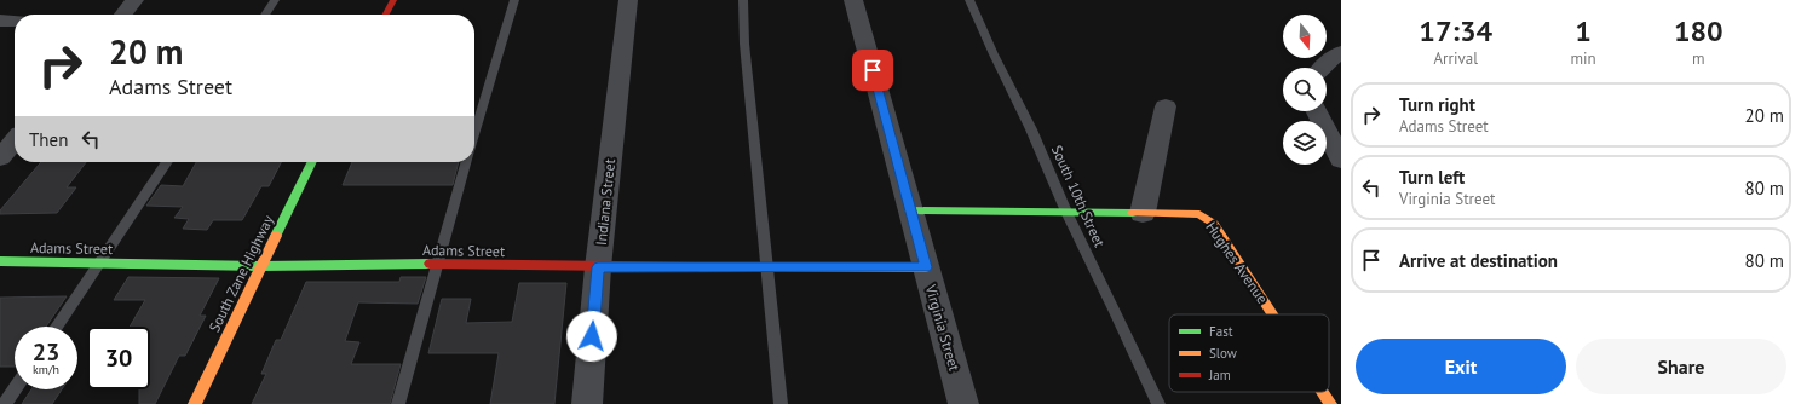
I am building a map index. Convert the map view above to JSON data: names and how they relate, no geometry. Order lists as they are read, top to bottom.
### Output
{
  "streets": {
    "street": [
      "Indiana Street",
      "Adams Street",
      "Hughes Avenue",
      "South Zane Highway",
      "Virginia Street"
    ],
    "lane": ["South 10th Street"]
  },
  "crossings": [
    ["Indiana Street", "Adams Street"],
    ["Adams Street", "South Zane Highway"],
    ["Adams Street", "Virginia Street"]
  ],
  "legend": ["Fast", "Slow", "Jam"],
  "north": "bottom",
  "page": {
    "eta": [
      "17:34",
      "Arrival",
      "1",
      "min",
      "180",
      "m"
    ],
    "turn": ["20 m", "Adams Street"],
    "list": [
      {
        "name": "Turn right",
        "note": "Adams Street",
        "value": "20 m"
      },
      {
        "name": "Turn left",
        "note": "Virginia Street",
        "value": "80 m"
      },
      {
        "name": "Arrive at destination",
        "value": "80 m"
      }
    ],
    "then": "Then",
    "speed": "23 km/h",
    "limit": "30",
    "buttons": ["Exit", "Share"]
  }
}
